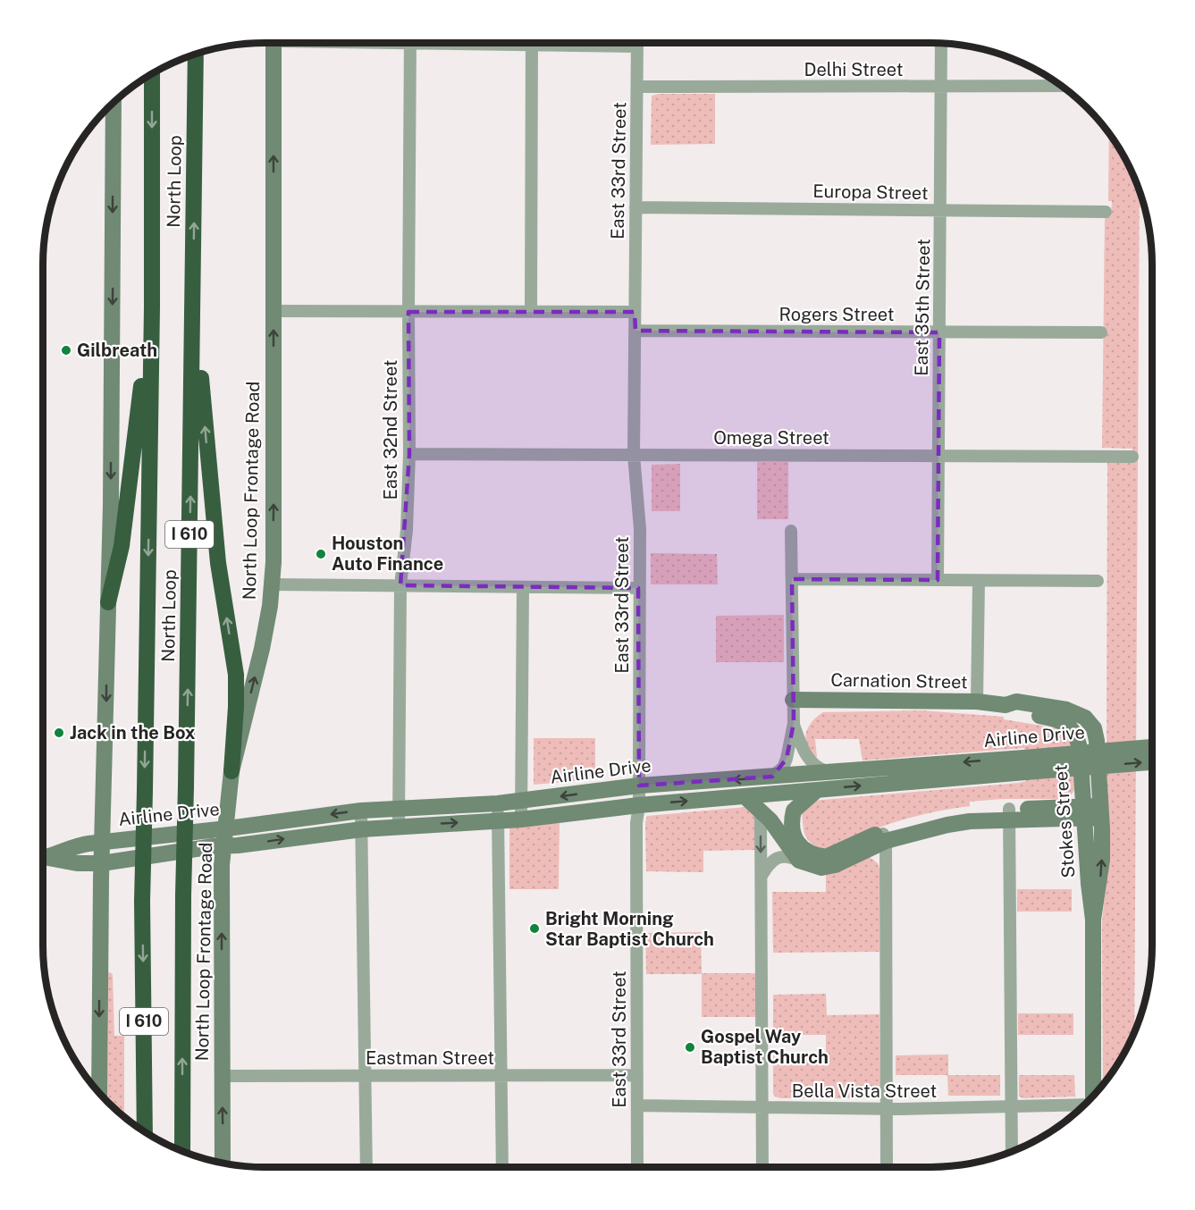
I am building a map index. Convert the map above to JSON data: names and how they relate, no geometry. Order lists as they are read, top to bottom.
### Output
{
  "streets": {
    "highway": ["North Loop", "I 610"],
    "main road": [
      "North Loop Frontage Road",
      "Carnation Street",
      "Airline Drive",
      "Stokes Street"
    ],
    "street": [
      "Delhi Street",
      "East 33rd Street",
      "Europa Street",
      "East 35th Street",
      "Rogers Street",
      "East 32nd Street",
      "Omega Street",
      "Eastman Street",
      "Bella Vista Street"
    ]
  },
  "crossings": [
    ["Delhi Street", "East 33rd Street"],
    ["Delhi Street", "East 35th Street"],
    ["East 33rd Street", "Europa Street"],
    ["East 33rd Street", "Rogers Street"],
    ["East 33rd Street", "Omega Street"],
    ["East 33rd Street", "Airline Drive"],
    ["East 33rd Street", "Eastman Street"],
    ["East 33rd Street", "Bella Vista Street"],
    ["Europa Street", "East 35th Street"],
    ["East 35th Street", "Rogers Street"],
    ["East 35th Street", "Omega Street"],
    ["East 32nd Street", "Omega Street"],
    ["East 32nd Street", "Airline Drive"],
    ["North Loop Frontage Road", "Airline Drive"],
    ["North Loop Frontage Road", "Eastman Street"],
    ["Carnation Street", "Stokes Street"],
    ["Airline Drive", "Stokes Street"]
  ],
  "places": [
    "Gilbreath",
    "Houston Auto Finance",
    "Jack in the Box",
    "Bright Morning Star Baptist Church",
    "Gospel Way Baptist Church"
  ]
}
